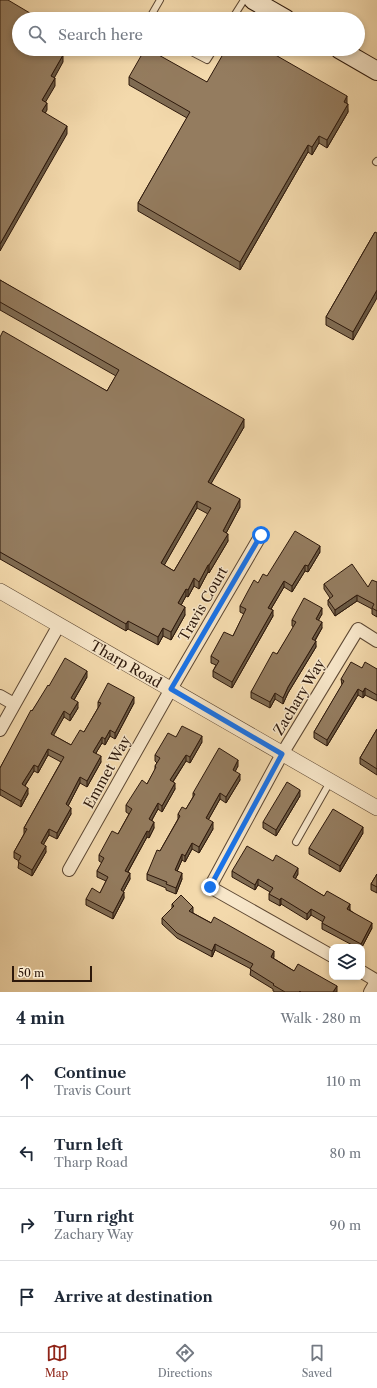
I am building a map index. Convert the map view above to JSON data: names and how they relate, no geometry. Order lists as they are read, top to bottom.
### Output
{
  "streets": {
    "street": [
      "Travis Court",
      "Tharp Road",
      "Zachary Way",
      "Emmet Way"
    ]
  },
  "crossings": [
    ["Travis Court", "Tharp Road"],
    ["Travis Court", "Emmet Way"],
    ["Tharp Road", "Zachary Way"],
    ["Tharp Road", "Emmet Way"]
  ],
  "scale_bar": "50 m",
  "page": {
    "search": "Search here",
    "scale": "50 m",
    "heading": ["4 min", "Walk · 280 m"],
    "list": [
      ["Continue", "Travis Court", "110 m"],
      ["Turn left", "Tharp Road", "80 m"],
      ["Turn right", "Zachary Way", "90 m"],
      "Arrive at destination"
    ],
    "nav": ["Map", "Directions", "Saved"]
  }
}
